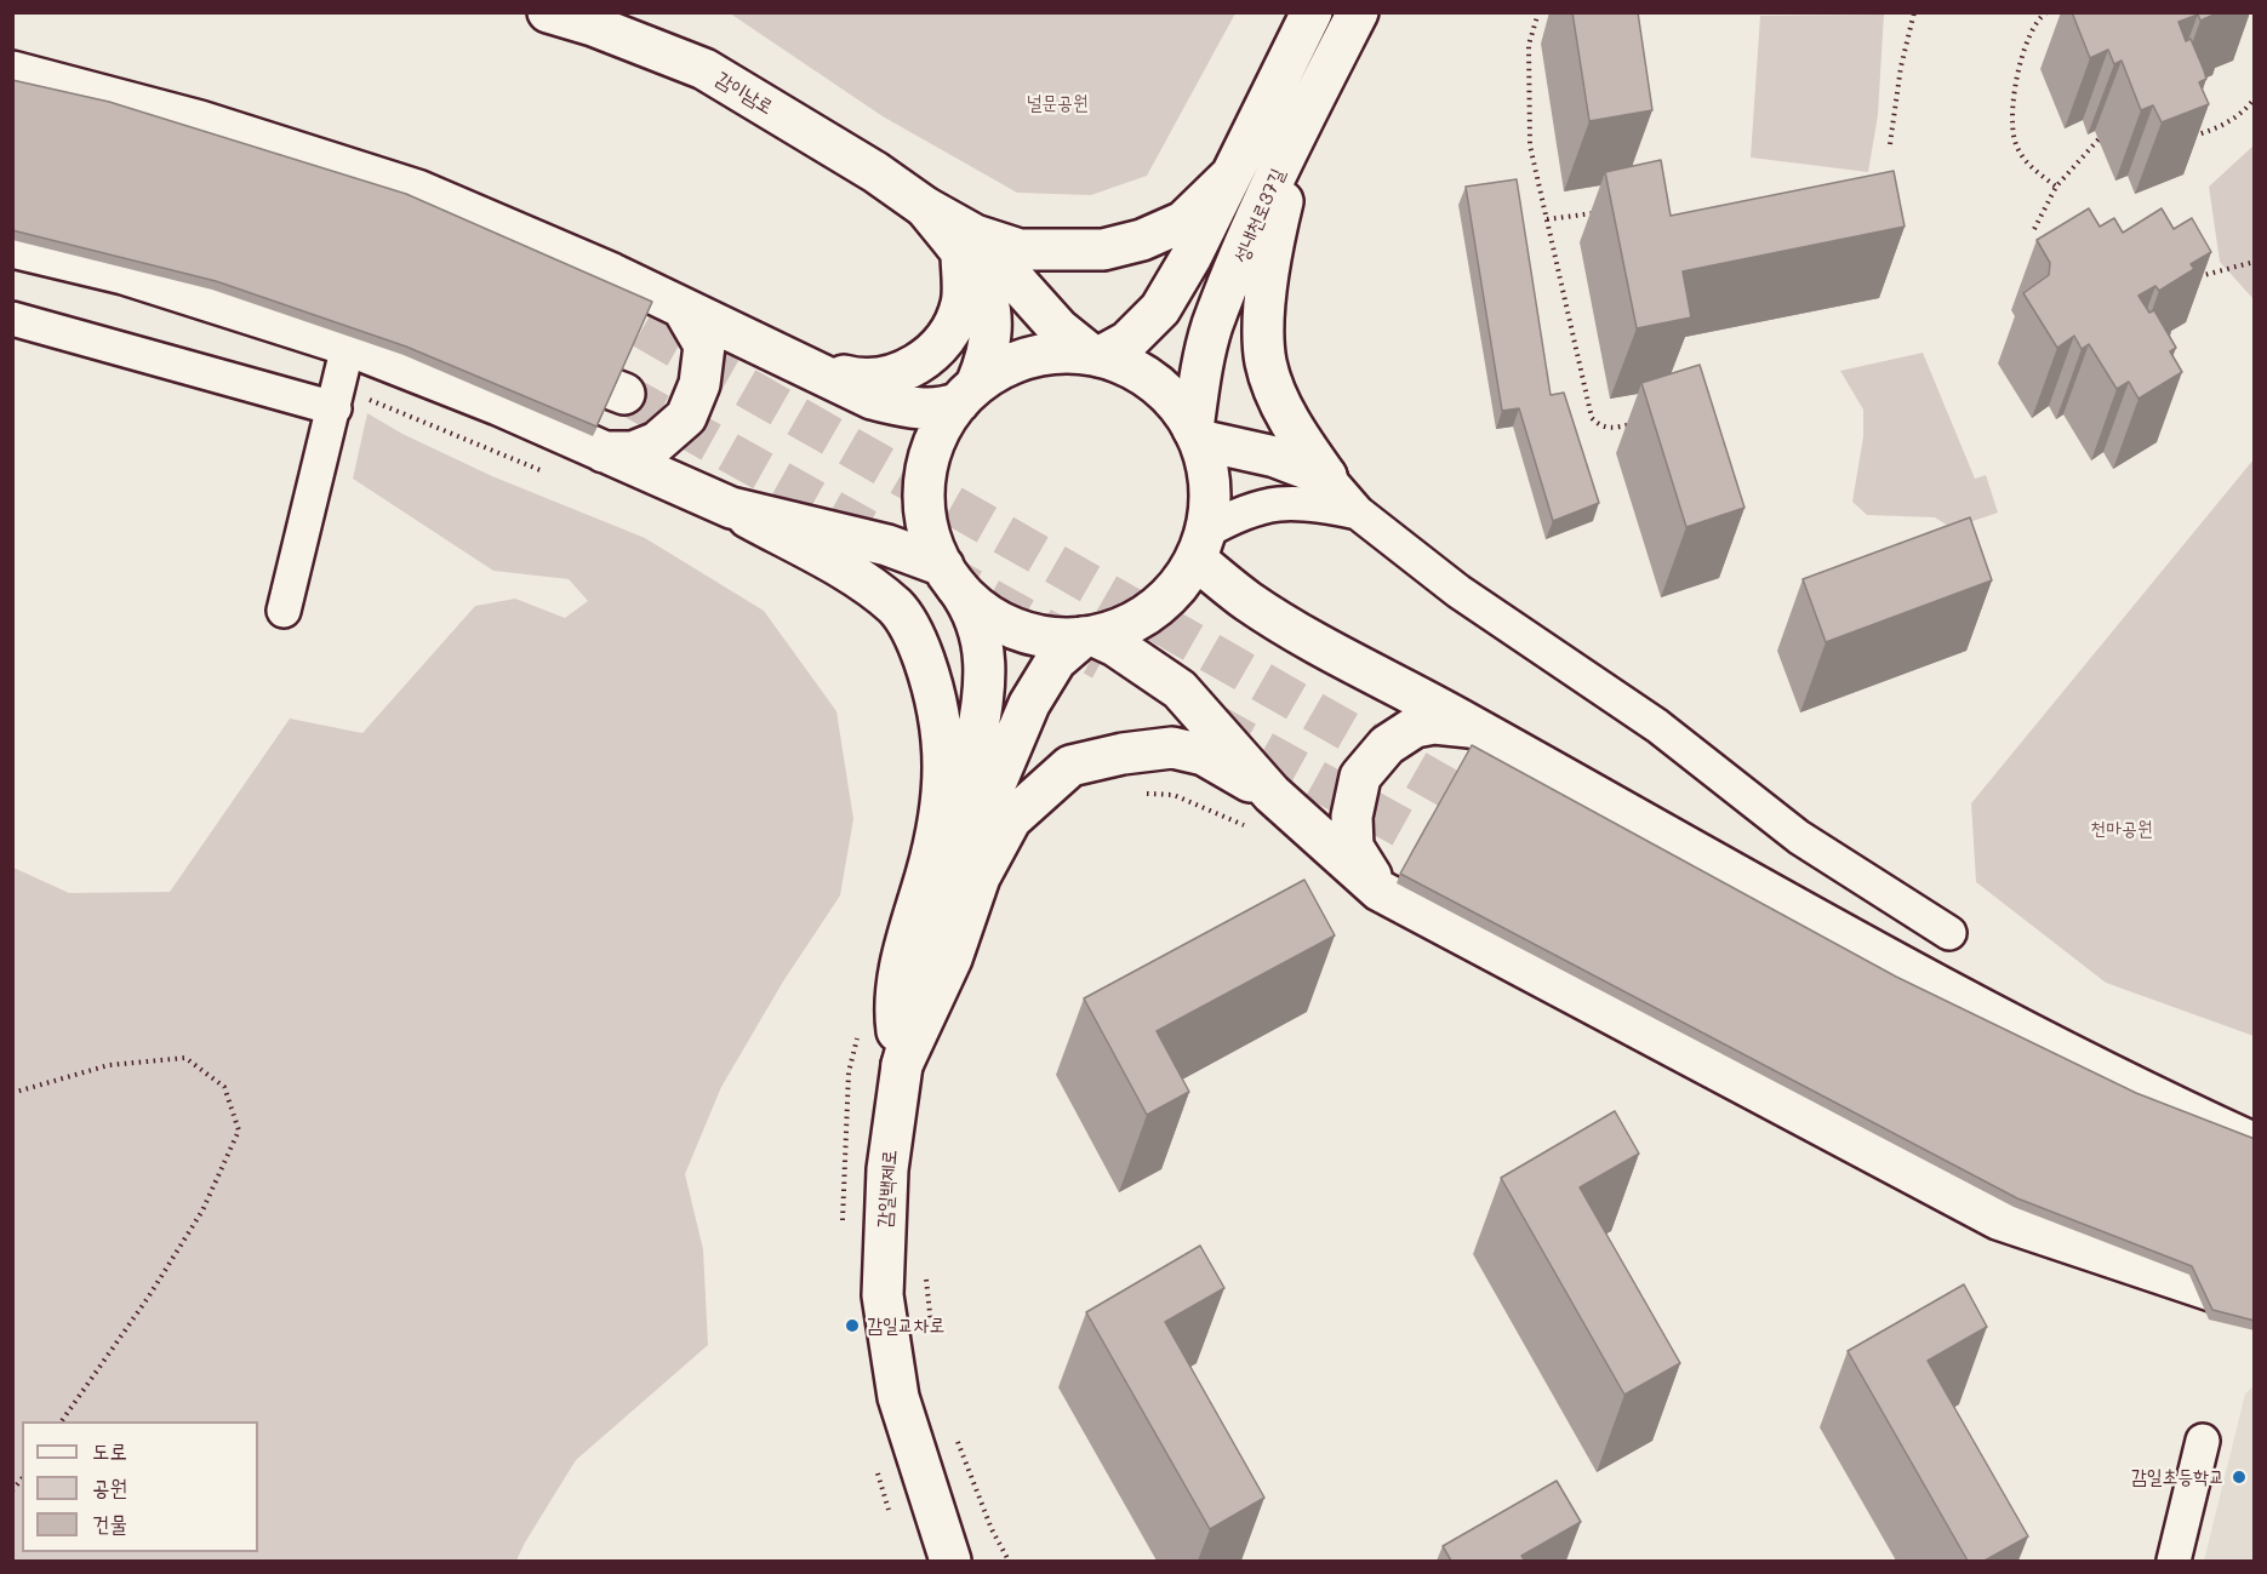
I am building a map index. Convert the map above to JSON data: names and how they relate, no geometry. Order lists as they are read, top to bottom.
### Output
{
  "streets": {
    "main road": ["감이남로", "성내천로37길", "감일백제로"]
  },
  "parks": ["널문공원", "천마공원"],
  "places": ["감일교차로", "감일초등학교"],
  "legend": ["도로", "공원", "건물"]
}
